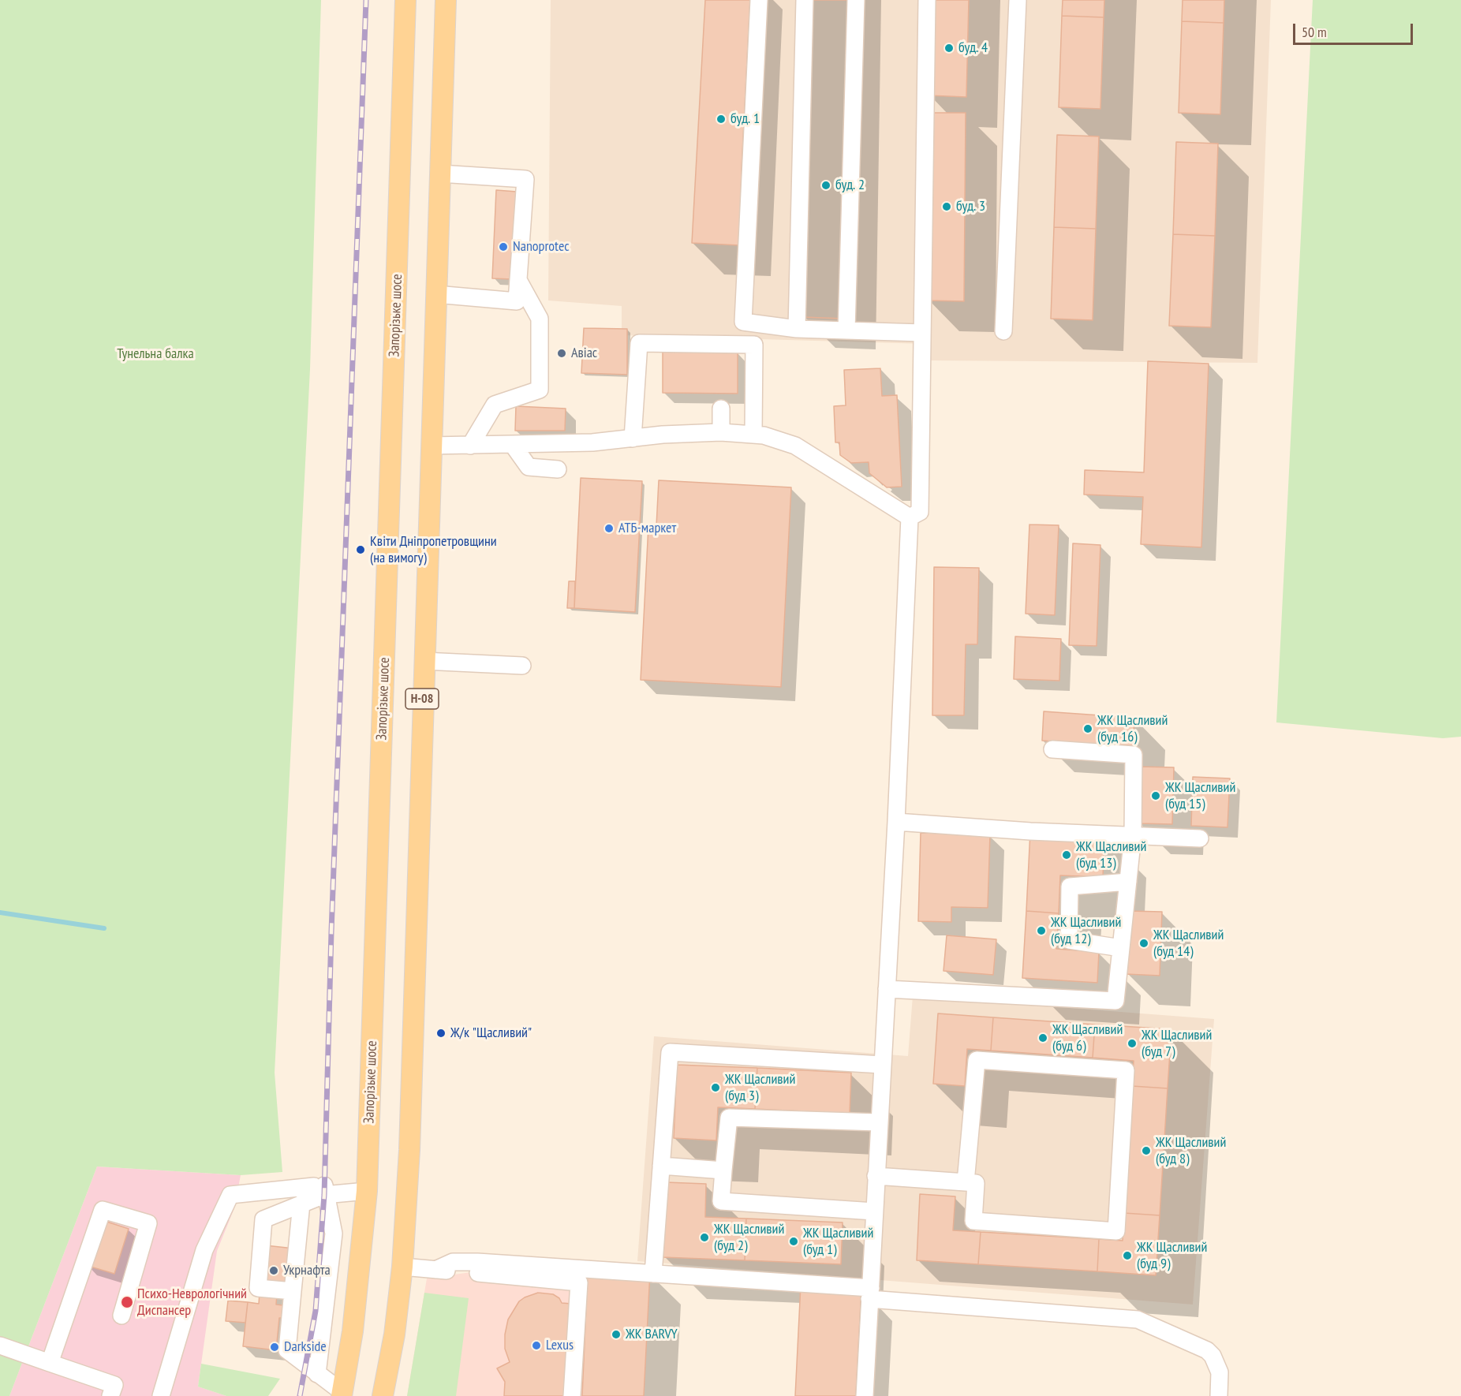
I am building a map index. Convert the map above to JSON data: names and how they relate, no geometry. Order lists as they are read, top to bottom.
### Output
{
  "streets": {
    "main road": ["Запорізьке шосе", "Н-08"]
  },
  "parks": ["Тунельна балка"],
  "places": [
    "буд. 4",
    "буд. 1",
    "буд. 2",
    "буд. 3",
    "Nanoprotec",
    "Авіас",
    "АТБ-маркет",
    "Квіти Дніпропетровщини (на вимогу)",
    "ЖК Щасливий (буд 16)",
    "ЖК Щасливий (буд 15)",
    "ЖК Щасливий (буд 13)",
    "ЖК Щасливий (буд 12)",
    "ЖК Щасливий (буд 14)",
    "Ж/к \"Щасливий\"",
    "ЖК Щасливий (буд 6)",
    "ЖК Щасливий (буд 7)",
    "ЖК Щасливий (буд 3)",
    "ЖК Щасливий (буд 8)",
    "ЖК Щасливий (буд 2)",
    "ЖК Щасливий (буд 1)",
    "ЖК Щасливий (буд 9)",
    "Укрнафта",
    "Психо-Неврологічний Диспансер",
    "ЖК BARVY",
    "Lexus",
    "Darkside"
  ],
  "scale_bar": "50 m"
}
